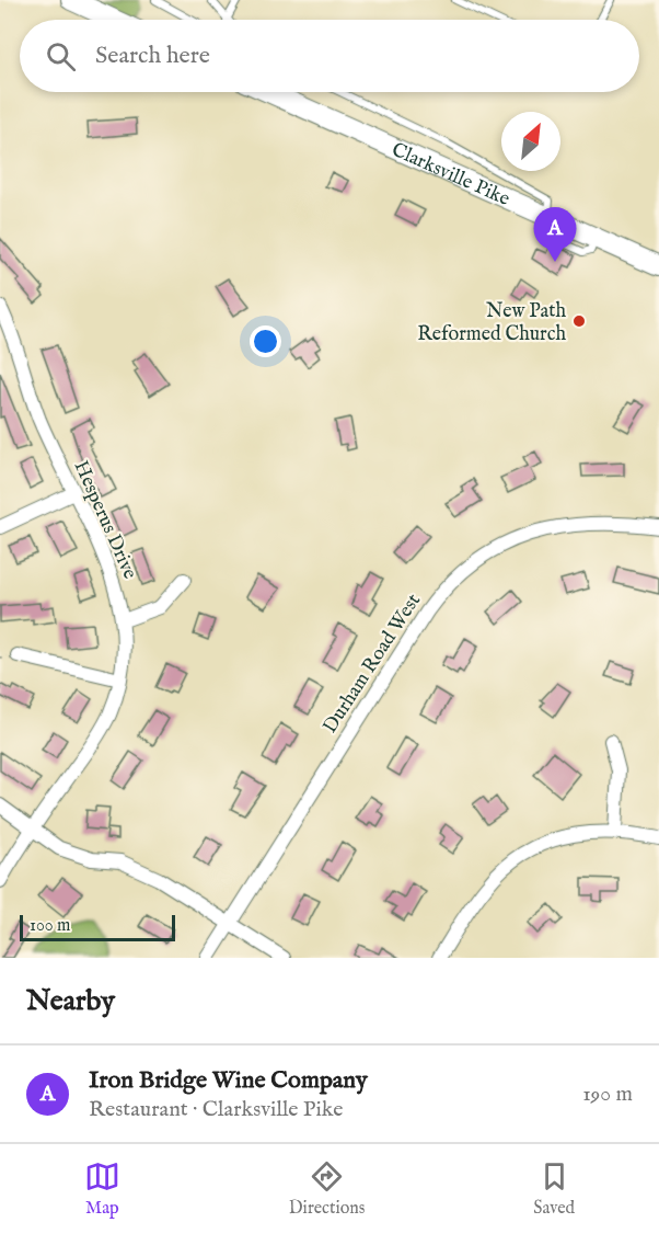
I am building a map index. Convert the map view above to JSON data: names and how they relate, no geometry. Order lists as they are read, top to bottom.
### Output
{
  "streets": {
    "main road": ["Clarksville Pike"],
    "street": ["Hesperus Drive", "Durham Road West"]
  },
  "places": ["New Path Reformed Church"],
  "scale_bar": "100 m",
  "north": "top right",
  "page": {
    "search": "Search here",
    "pins": "A",
    "scale": "100 m",
    "heading": "Nearby",
    "list": [
      {
        "mark": "A",
        "name": "Iron Bridge Wine Company",
        "note": "Restaurant · Clarksville Pike",
        "value": "190 m"
      }
    ],
    "nav": ["Map", "Directions", "Saved"]
  }
}
